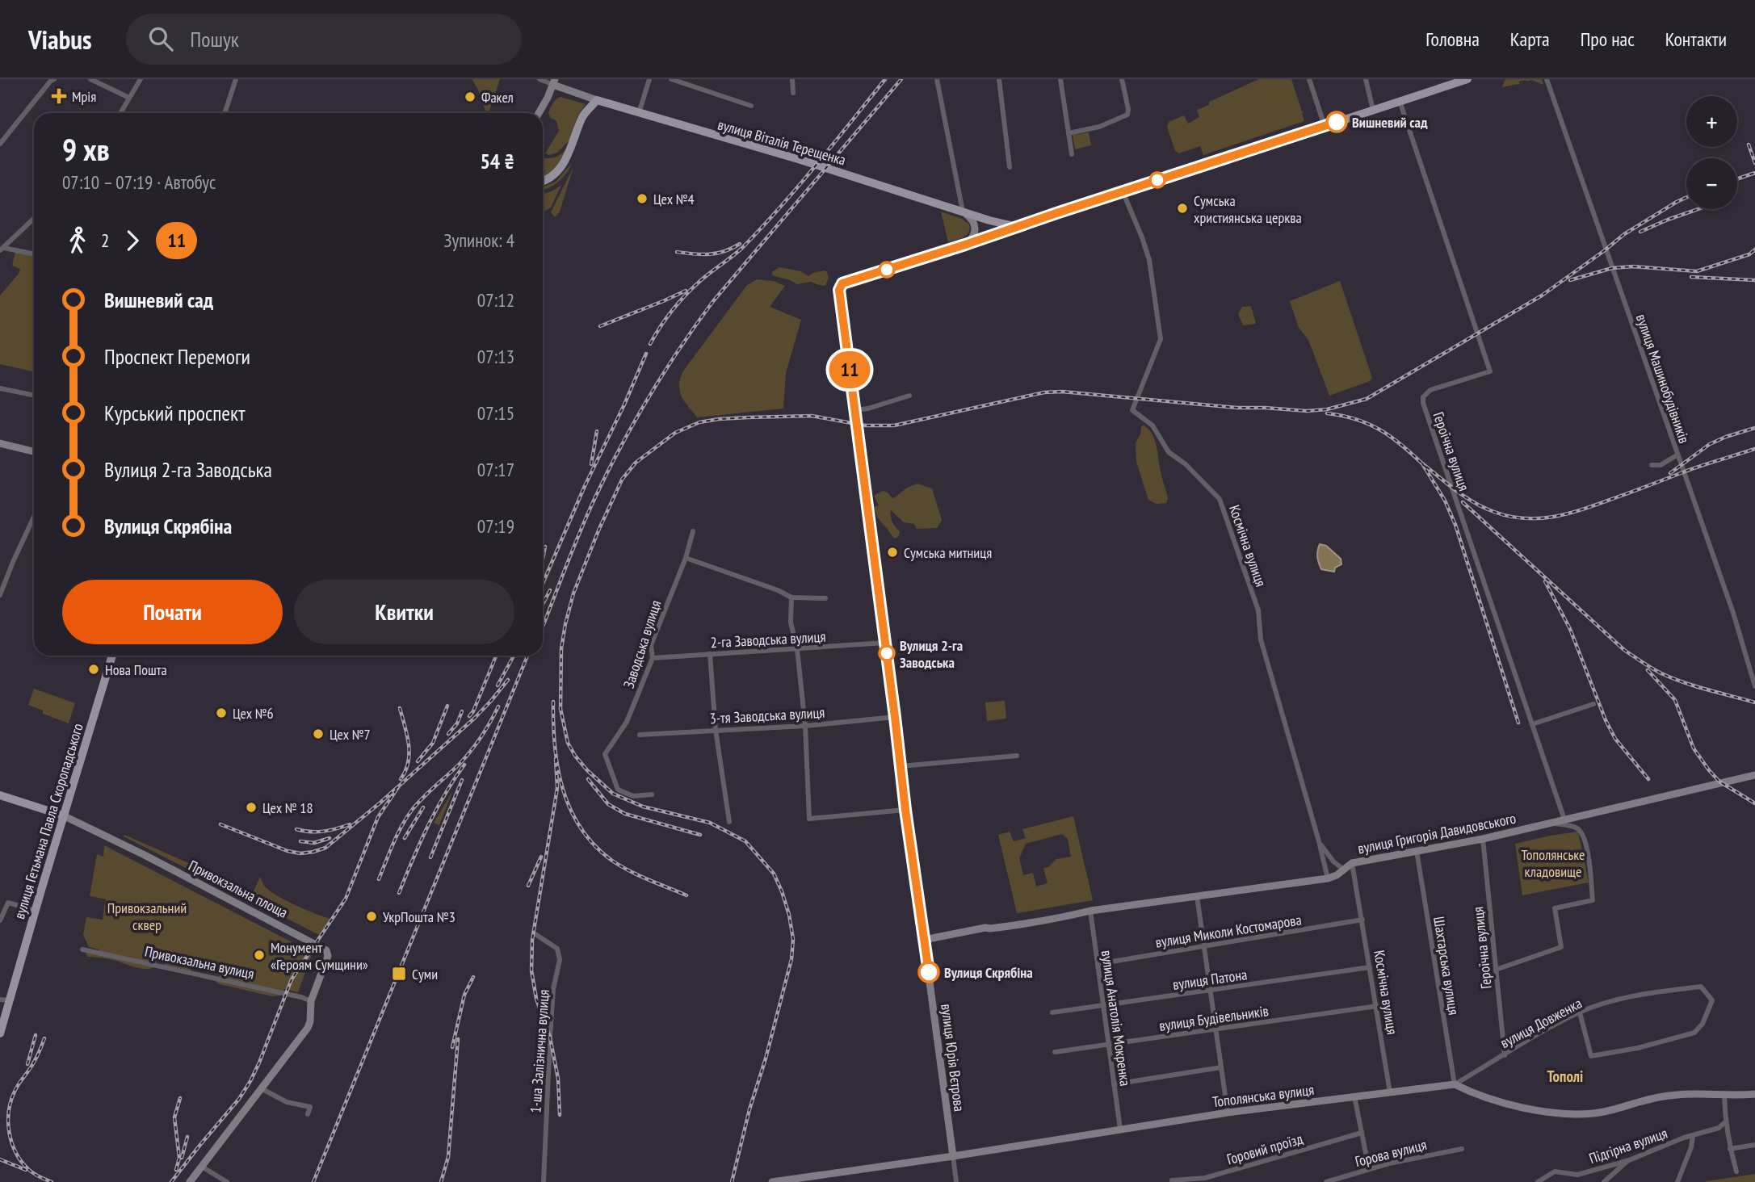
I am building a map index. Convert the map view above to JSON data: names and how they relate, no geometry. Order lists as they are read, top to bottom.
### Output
{
  "streets": {
    "main road": ["вулиця Віталія Терещенка", "вулиця Гетьмана Павла Скоропадського"],
    "street": [
      "вулиця Машинобудівників",
      "Героїчна вулиця",
      "Космічна вулиця",
      "2-га Заводська вулиця",
      "Заводська вулиця",
      "3-тя Заводська вулиця",
      "вулиця Григорія Давидовського",
      "Привокзальна площа",
      "вулиця Миколи Костомарова",
      "Привокзальна вулиця",
      "Шахтарська вулиця",
      "вулиця Патона",
      "вулиця Анатолія Мокренка",
      "вулиця Будівельників",
      "вулиця Довженка",
      "1-ша Залізнична вулиця",
      "вулиця Юрія Вєтрова",
      "Тополянська вулиця",
      "Підгірна вулиця",
      "Горовий проїзд",
      "Горова вулиця"
    ]
  },
  "crossings": [
    ["Героїчна вулиця", "вулиця Григорія Давидовського"],
    ["Героїчна вулиця", "вулиця Довженка"],
    ["Космічна вулиця", "вулиця Григорія Давидовського"],
    ["Космічна вулиця", "вулиця Миколи Костомарова"],
    ["Космічна вулиця", "вулиця Патона"],
    ["Космічна вулиця", "вулиця Будівельників"],
    ["Космічна вулиця", "Тополянська вулиця"],
    ["2-га Заводська вулиця", "Заводська вулиця"],
    ["2-га Заводська вулиця", "вулиця Юрія Вєтрова"],
    ["3-тя Заводська вулиця", "вулиця Юрія Вєтрова"],
    ["вулиця Гетьмана Павла Скоропадського", "Привокзальна площа"],
    ["вулиця Григорія Давидовського", "Шахтарська вулиця"],
    ["вулиця Григорія Давидовського", "вулиця Анатолія Мокренка"],
    ["вулиця Григорія Давидовського", "вулиця Юрія Вєтрова"],
    ["Привокзальна площа", "Привокзальна вулиця"],
    ["вулиця Миколи Костомарова", "вулиця Анатолія Мокренка"],
    ["Шахтарська вулиця", "вулиця Довженка"],
    ["Шахтарська вулиця", "Тополянська вулиця"],
    ["вулиця Патона", "вулиця Анатолія Мокренка"],
    ["вулиця Анатолія Мокренка", "вулиця Будівельників"],
    ["вулиця Анатолія Мокренка", "Тополянська вулиця"],
    ["вулиця Довженка", "Тополянська вулиця"],
    ["вулиця Юрія Вєтрова", "Тополянська вулиця"]
  ],
  "districts": ["Тополі"],
  "parks": ["Тополянське кладовище", "Привокзальний сквер"],
  "places": {
    "health": ["Мрія"],
    "other": [
      "Факел",
      "Вишневий сад",
      "Цех №4",
      "Сумська християнська церква",
      "Сумська митниця",
      "Вулиця 2-га Заводська",
      "Нова Пошта",
      "Цех №6",
      "Цех №7",
      "Цех № 18",
      "УкрПошта №3",
      "Монумент «Героям Сумщини»",
      "Вулиця Скрябіна"
    ],
    "transit": ["Суми"]
  },
  "lines": ["bus line 11"],
  "page": {
    "header": "Viabus",
    "search": "Пошук",
    "nav": [
      "Головна",
      "Карта",
      "Про нас",
      "Контакти"
    ],
    "on_map": "11",
    "map_buttons": ["+", "−"],
    "heading": ["9 хв", "07:10 – 07:19 · Автобус", "54 ₴"],
    "legs": ["2", "11", "Зупинок: 4"],
    "list": [
      {
        "name": "Вишневий сад",
        "value": "07:12"
      },
      {
        "name": "Проспект Перемоги",
        "value": "07:13"
      },
      {
        "name": "Курський проспект",
        "value": "07:15"
      },
      {
        "name": "Вулиця 2-га Заводська",
        "value": "07:17"
      },
      {
        "name": "Вулиця Скрябіна",
        "value": "07:19"
      }
    ],
    "buttons": ["Почати", "Квитки"]
  }
}
